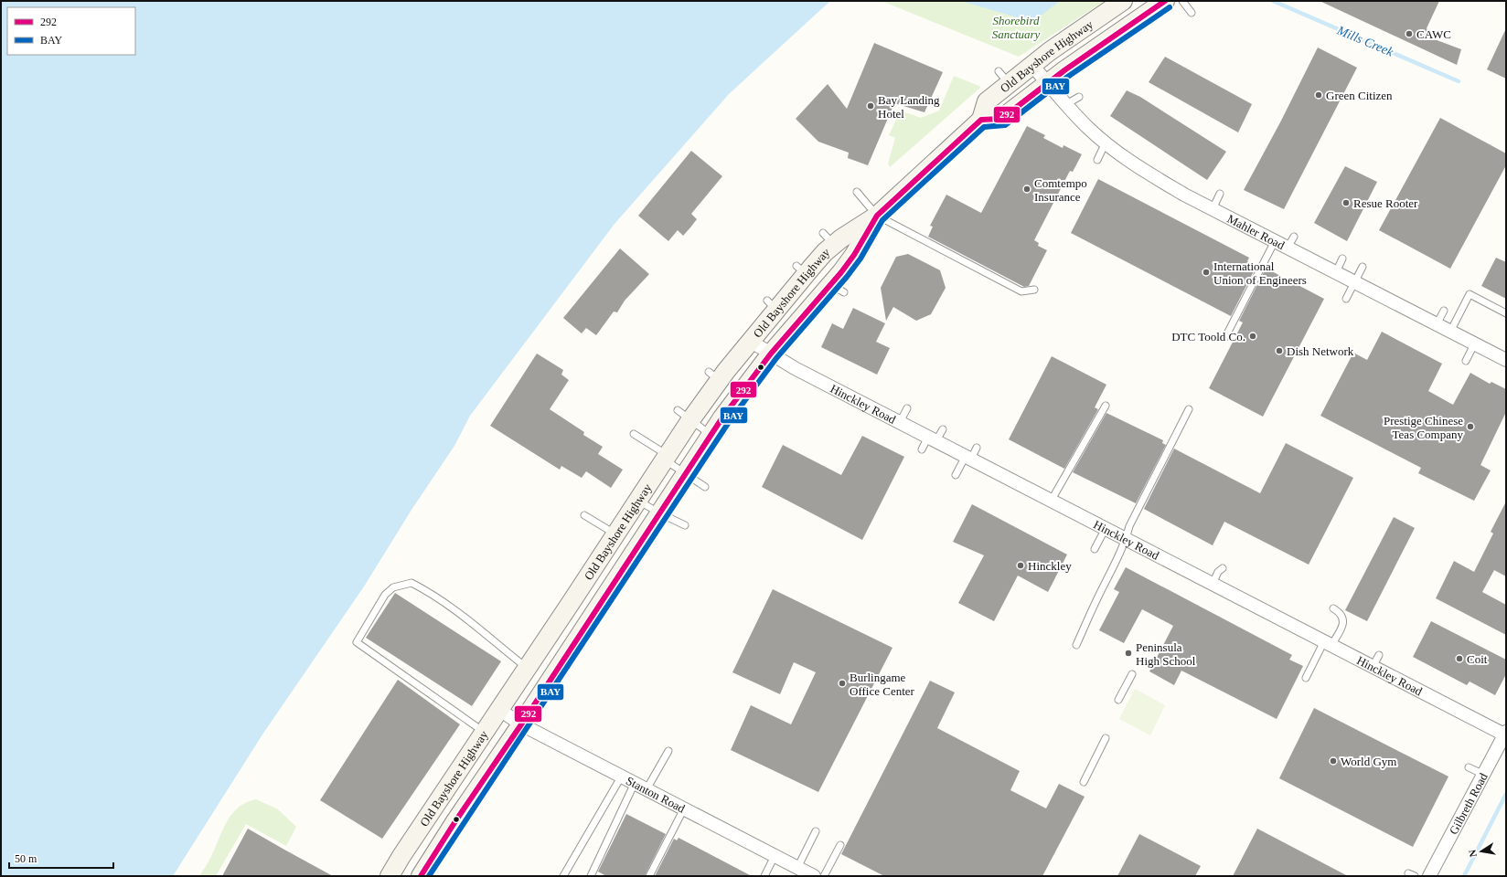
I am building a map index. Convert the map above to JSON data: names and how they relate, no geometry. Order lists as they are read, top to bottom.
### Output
{
  "streets": {
    "main road": ["Old Bayshore Highway"],
    "street": [
      "Mahler Road",
      "Hinckley Road",
      "Stanton Road",
      "Gilbreth Road"
    ]
  },
  "crossings": [
    ["Old Bayshore Highway", "Mahler Road"],
    ["Old Bayshore Highway", "Hinckley Road"],
    ["Old Bayshore Highway", "Stanton Road"],
    ["Hinckley Road", "Gilbreth Road"]
  ],
  "water": ["Mills Creek"],
  "parks": ["Shorebird Sanctuary"],
  "places": [
    "CAWC",
    "Green Citizen",
    "Bay Landing Hotel",
    "Comtempo Insurance",
    "Resue Rooter",
    "International Union of Engineers",
    "DTC Toold Co.",
    "Dish Network",
    "Prestige Chinese Teas Company",
    "Hinckley",
    "Peninsula High School",
    "Coit",
    "Burlingame Office Center",
    "World Gym"
  ],
  "lines": ["transit line 292", "transit line BAY"],
  "legend": ["292", "BAY"],
  "scale_bar": "50 m",
  "north": "left"
}
